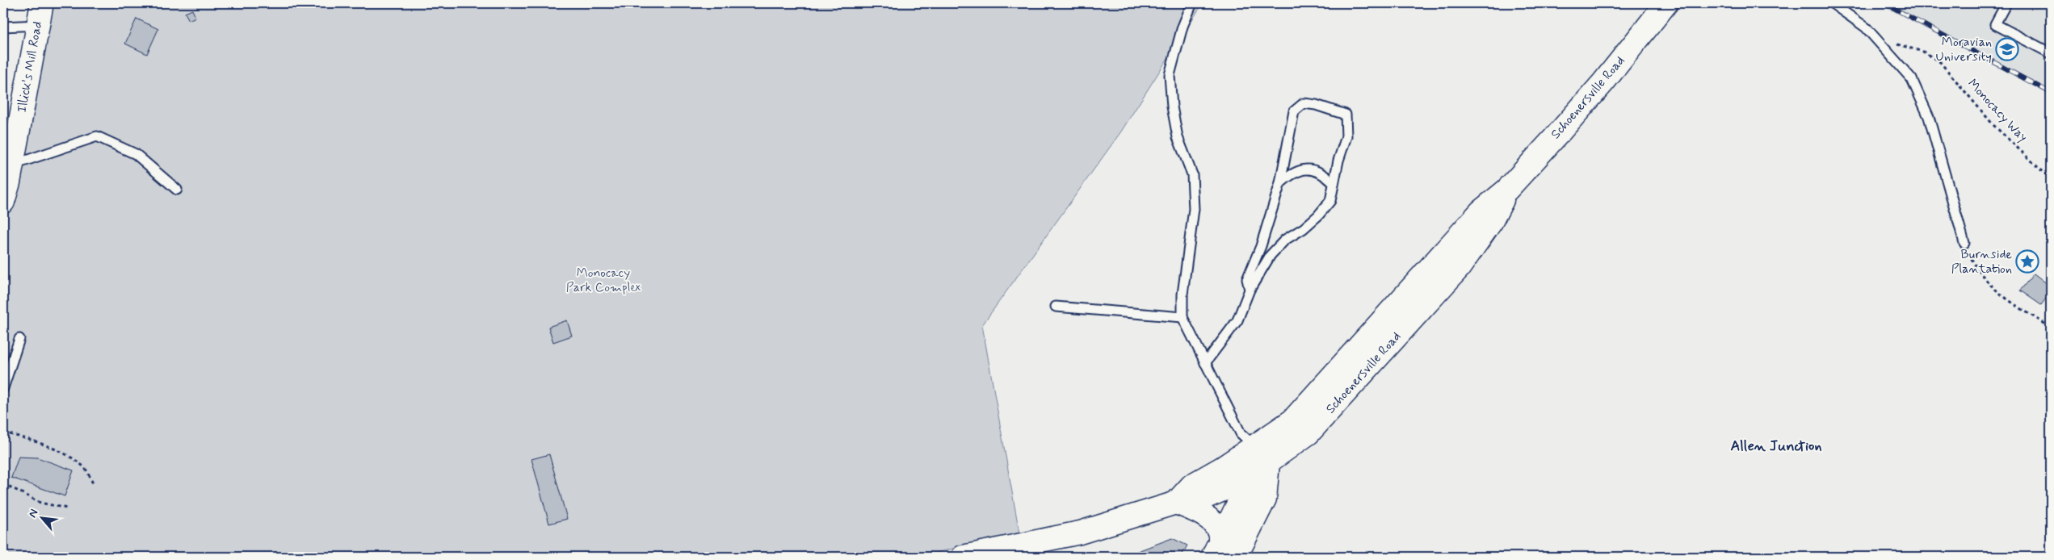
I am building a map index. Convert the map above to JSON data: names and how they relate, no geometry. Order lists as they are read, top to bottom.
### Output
{
  "streets": {
    "main road": ["Illick's Mill Road", "Schoenersville Road"],
    "path": ["Monocacy Way"]
  },
  "districts": ["Allen Junction"],
  "parks": ["Monocacy Park Complex"],
  "places": {
    "school or university": ["Moravian University"],
    "place": ["Burnside Plantation"]
  },
  "north": "top left"
}
